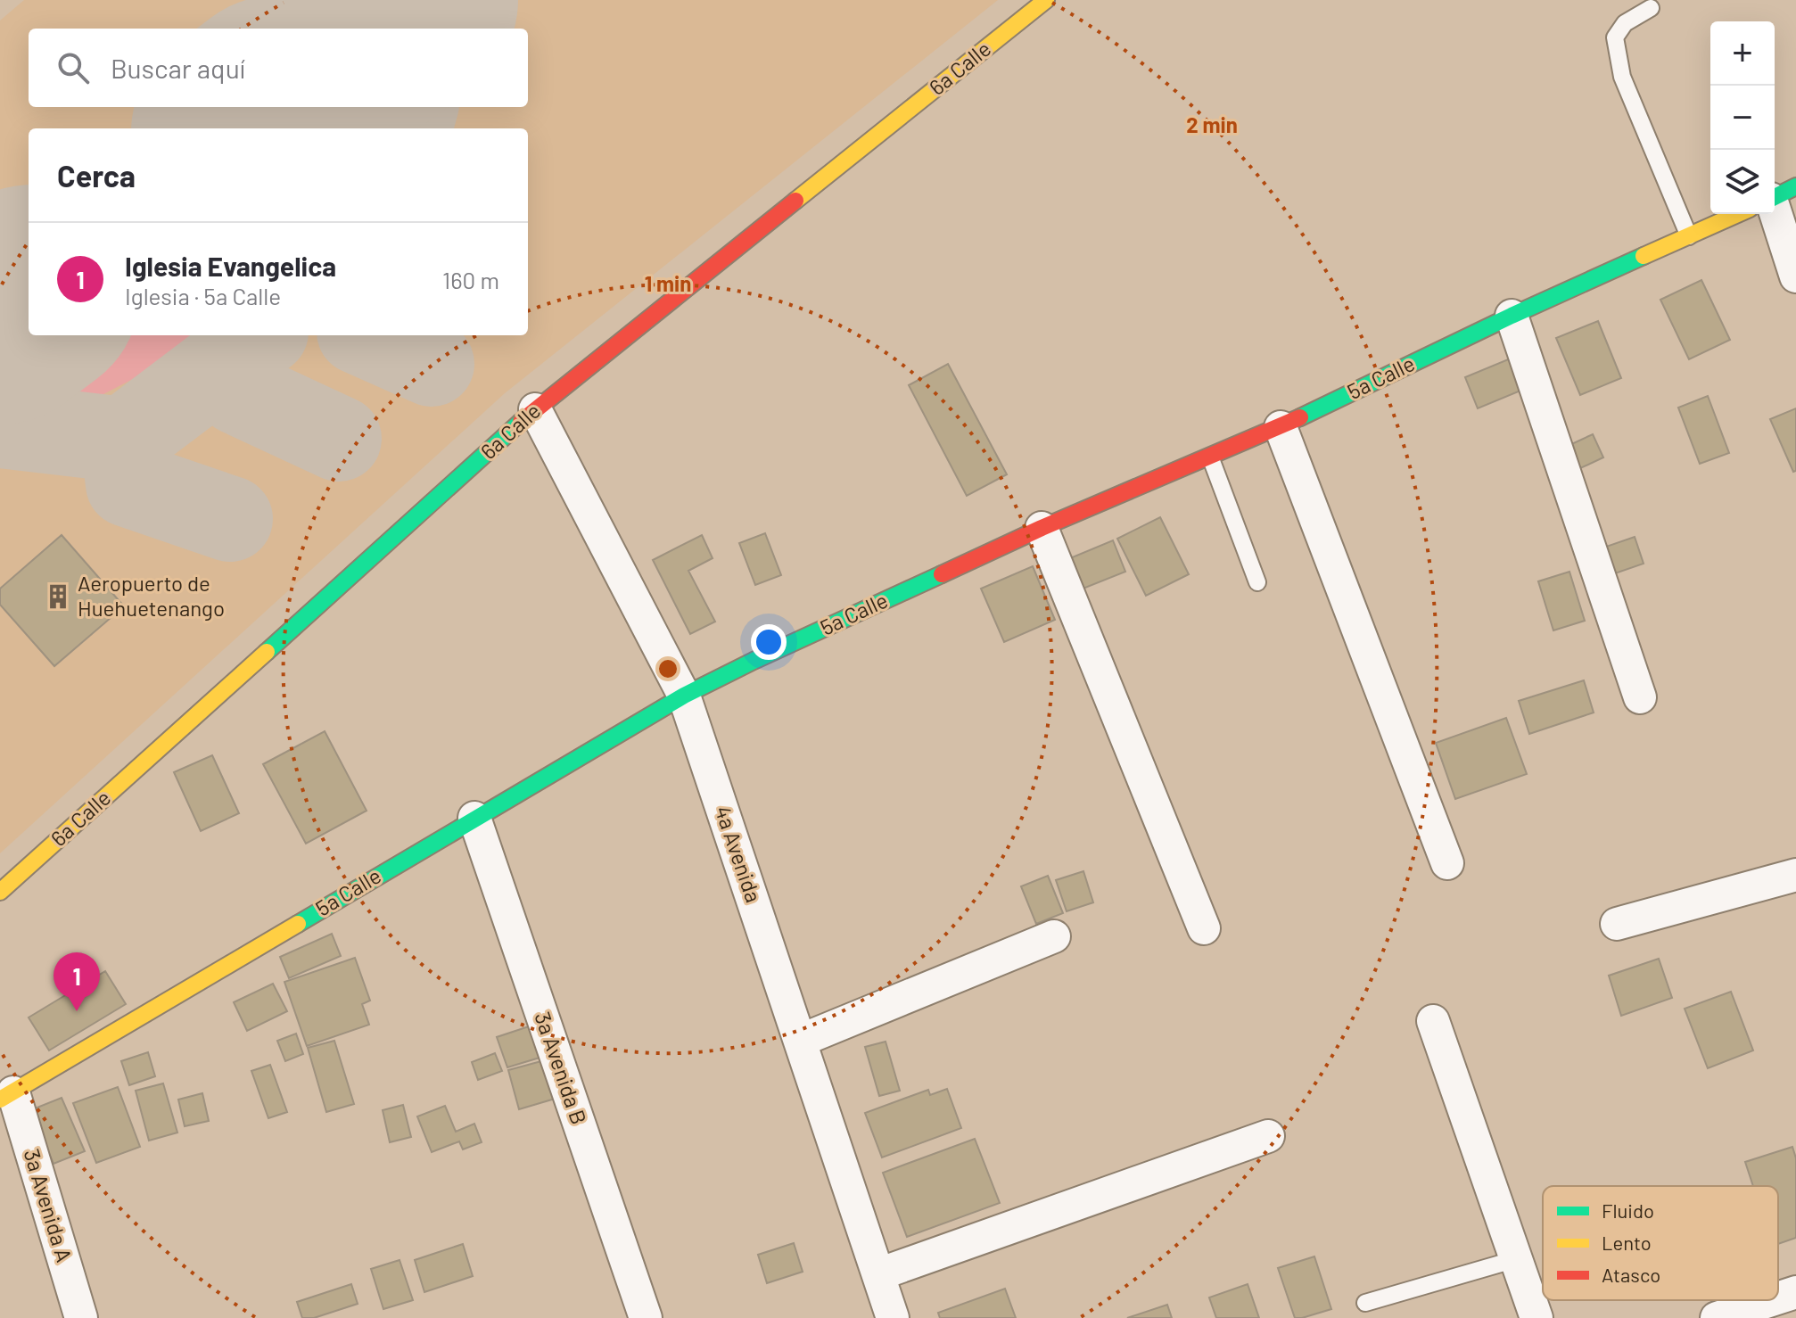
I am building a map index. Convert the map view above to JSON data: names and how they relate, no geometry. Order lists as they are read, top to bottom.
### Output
{
  "streets": {
    "main road": ["6a Calle", "5a Calle"],
    "street": ["4a Avenida", "3a Avenida B", "3a Avenida A"]
  },
  "crossings": [
    ["6a Calle", "4a Avenida"],
    ["5a Calle", "4a Avenida"],
    ["5a Calle", "3a Avenida B"],
    ["5a Calle", "3a Avenida A"]
  ],
  "places": {
    "building": ["Aeropuerto de Huehuetenango"]
  },
  "legend": ["Fluido", "Lento", "Atasco"],
  "page": {
    "map_buttons": ["+", "−"],
    "search": "Buscar aquí",
    "heading": "Cerca",
    "list": [
      {
        "mark": "1",
        "name": "Iglesia Evangelica",
        "note": "Iglesia · 5a Calle",
        "value": "160 m"
      }
    ],
    "pins": "1"
  },
  "rings": ["2 min", "1 min"]
}
